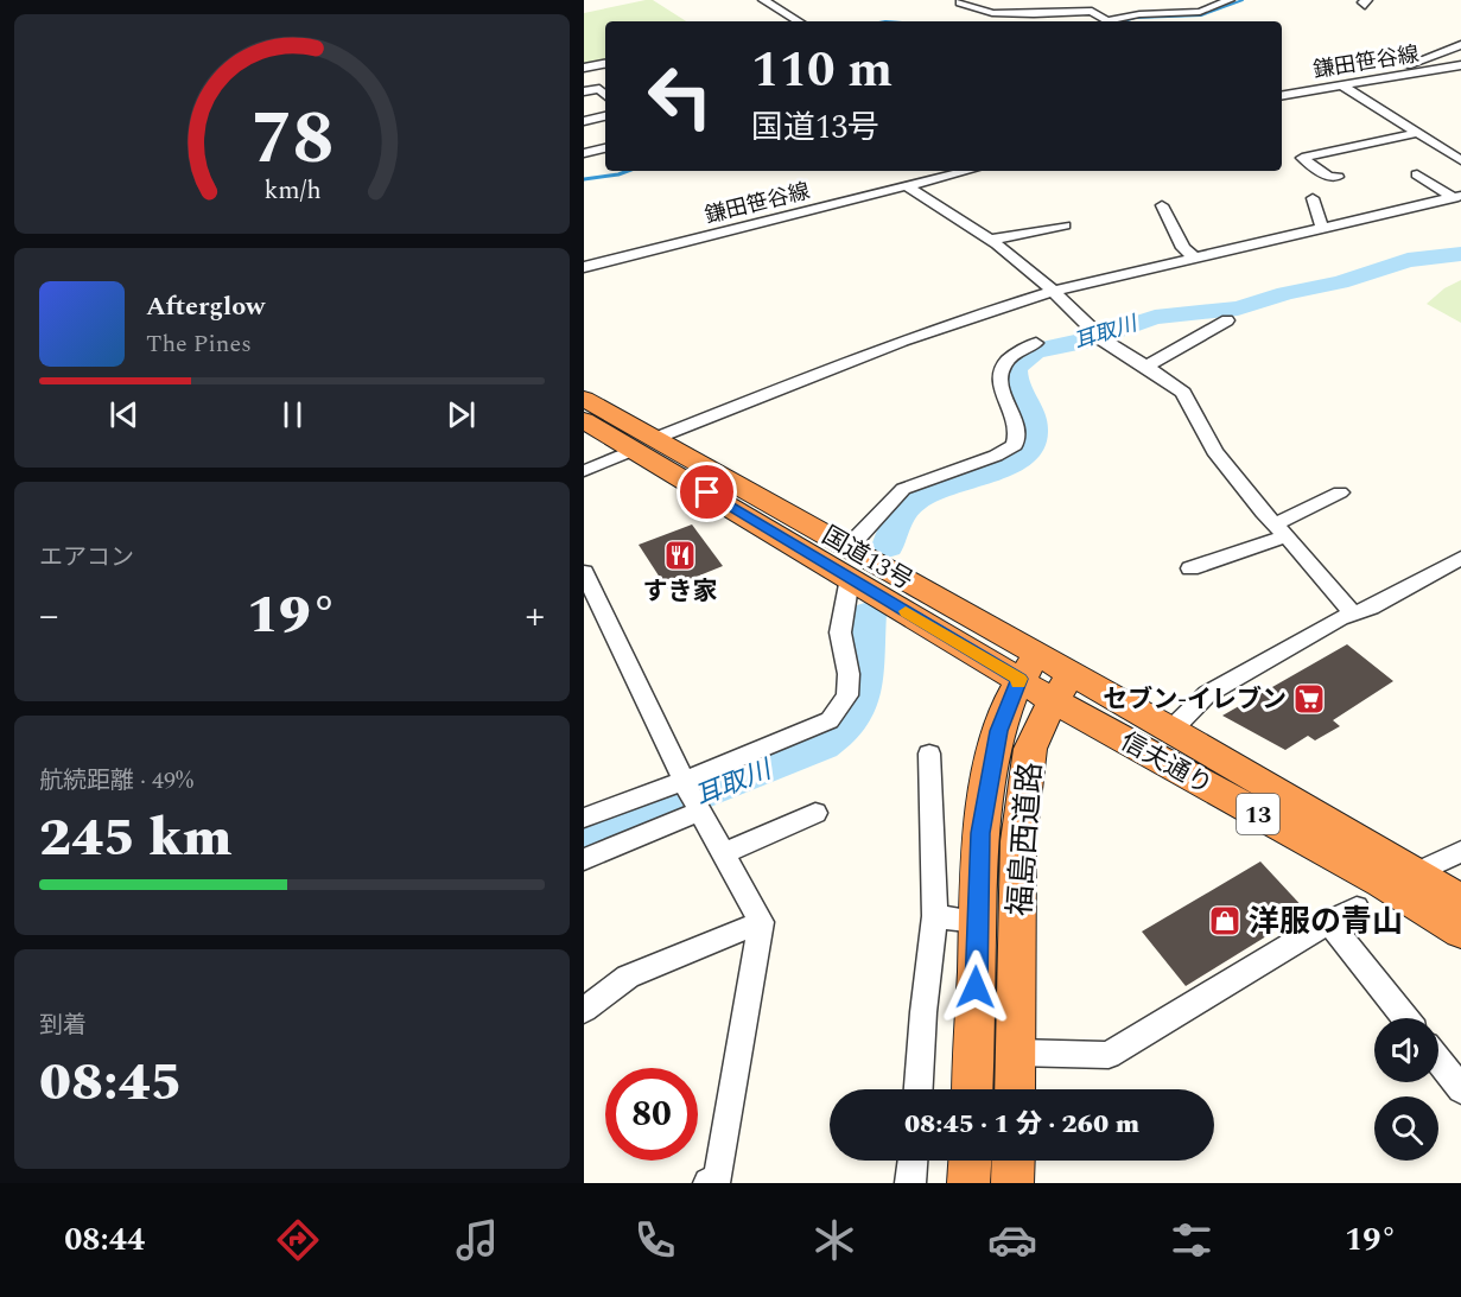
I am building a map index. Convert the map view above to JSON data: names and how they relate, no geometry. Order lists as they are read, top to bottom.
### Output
{
  "streets": {
    "highway": [
      "国道13号",
      "信夫通り",
      "13",
      "福島西道路"
    ],
    "street": ["鎌田笹谷線"]
  },
  "crossings": [
    ["国道13号", "信夫通り"],
    ["国道13号", "福島西道路"],
    ["信夫通り", "福島西道路"]
  ],
  "water": ["耳取川"],
  "places": {
    "restaurant": ["すき家"],
    "supermarket": ["セブン-イレブン"],
    "shop": ["洋服の青山"]
  },
  "page": {
    "turn": ["110 m", "国道13号"],
    "song": ["Afterglow", "The Pines"],
    "tile": [
      "エアコン",
      ["航続距離 · 49%", "245 km"],
      ["到着", "08:45"]
    ],
    "heat": ["−", "19°", "+"],
    "limit": "80",
    "trip": "08:45 · 1 分 · 260 m",
    "tabs": ["08:44", "19°"],
    "gauge": ["78", "km/h"]
  }
}
